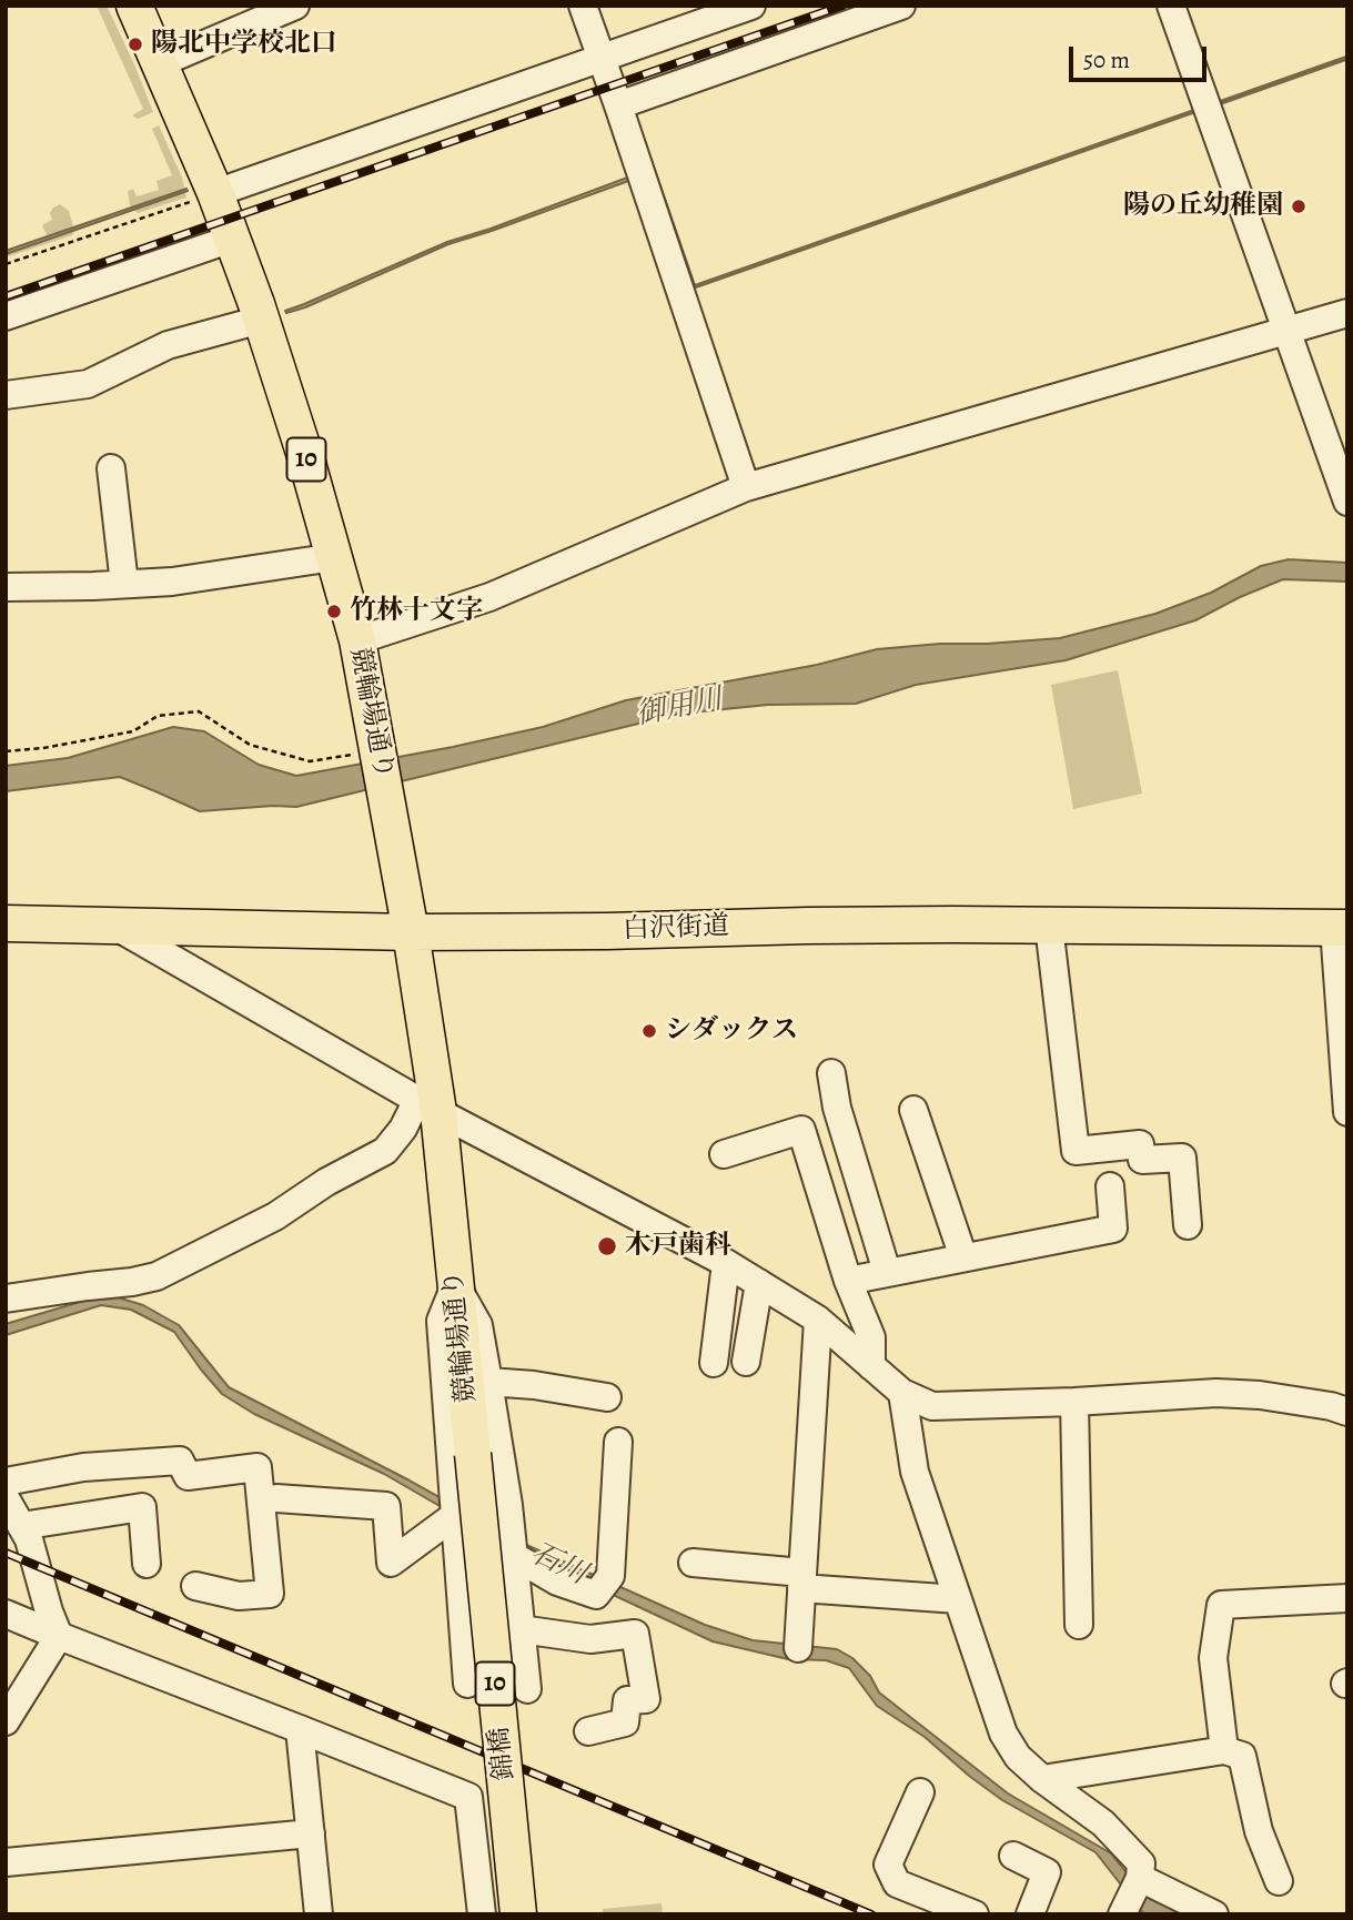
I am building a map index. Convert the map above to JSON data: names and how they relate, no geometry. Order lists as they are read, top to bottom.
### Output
{
  "streets": {
    "main road": [
      "10",
      "競輪場通り",
      "白沢街道",
      "錦橋"
    ]
  },
  "crossings": [
    ["競輪場通り", "白沢街道"],
    ["競輪場通り", "錦橋"]
  ],
  "water": ["御用川", "石川"],
  "places": [
    "陽北中学校北口",
    "陽の丘幼稚園",
    "竹林十文字",
    "シダックス",
    "木戸歯科"
  ],
  "scale_bar": "50 m"
}
